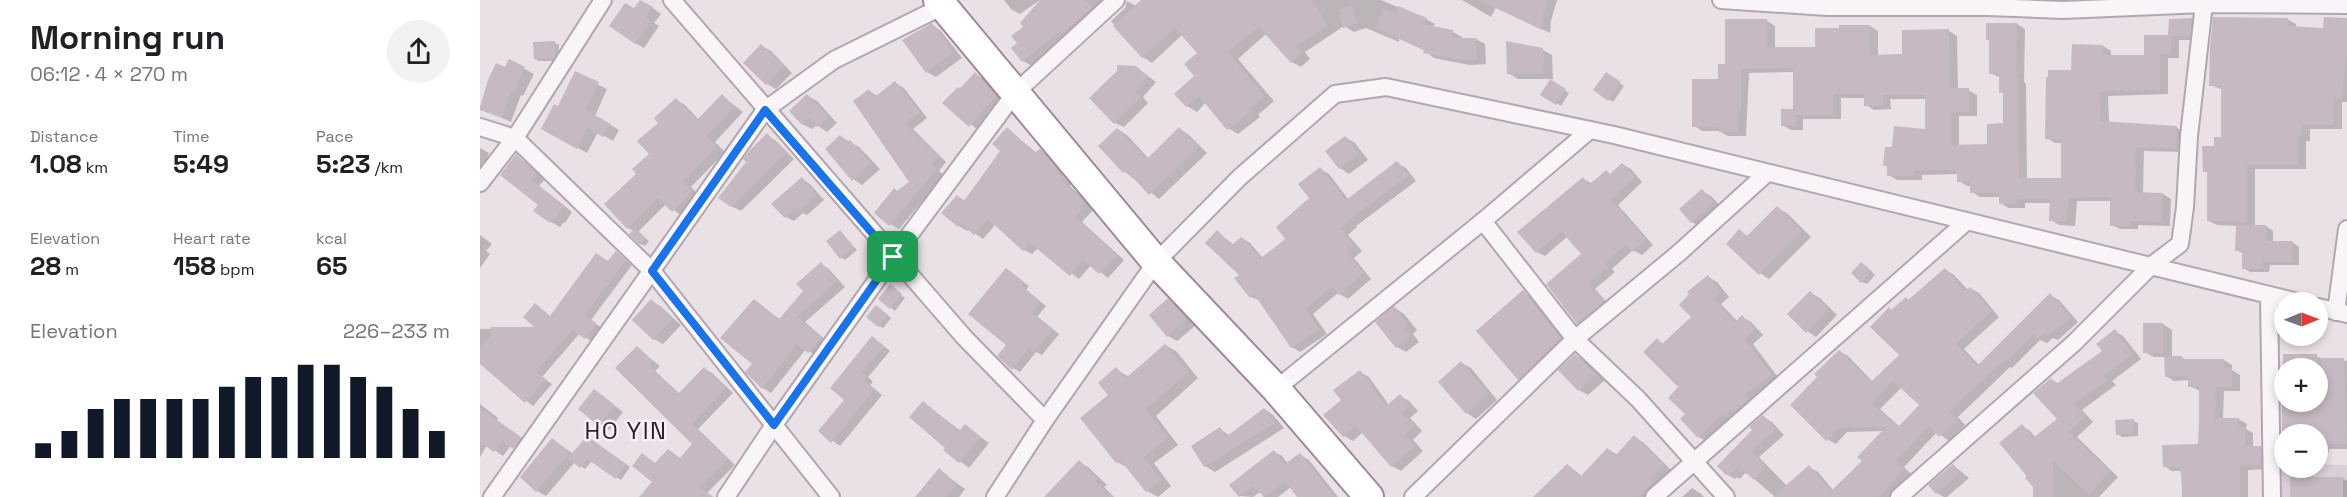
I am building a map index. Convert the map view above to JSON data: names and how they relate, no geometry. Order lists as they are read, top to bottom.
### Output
{
  "districts": ["HO YIN"],
  "north": "right",
  "page": {
    "heading": ["Morning run", "06:12 · 4 × 270 m"],
    "stats": [
      ["Distance", "1.08 km"],
      ["Time", "5:49"],
      ["Pace", "5:23 /km"],
      ["Elevation", "28 m"],
      ["Heart rate", "158 bpm"],
      ["kcal", "65"]
    ],
    "map_buttons": ["+", "−"],
    "chart": ["Elevation", "226–233 m"]
  }
}
